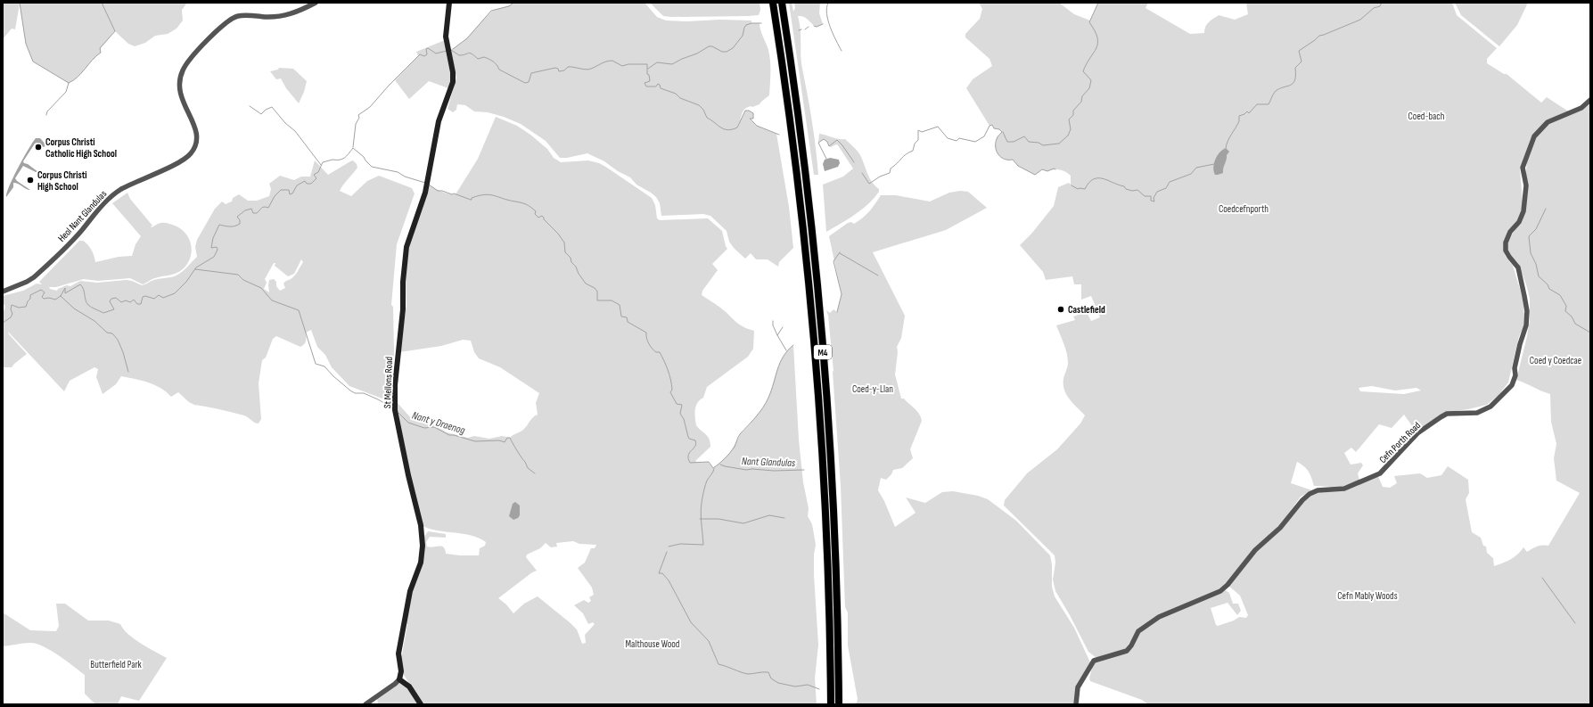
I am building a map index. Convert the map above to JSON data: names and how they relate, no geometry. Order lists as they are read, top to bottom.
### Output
{
  "streets": {
    "highway": ["M4"],
    "main road": ["St Mellons Road"],
    "street": ["Heol Nant Glandulas", "Cefn Porth Road"]
  },
  "water": ["Nant y Draenog", "Nant Glandulas"],
  "parks": [
    "Coed-bach",
    "Coedcefnporth",
    "Coed y Coedcae",
    "Coed-y-Llan",
    "Cefn Mably Woods",
    "Malthouse Wood",
    "Butterfield Park"
  ],
  "places": ["Corpus Christi Catholic High School", "Corpus Christi High School", "Castlefield"]
}
